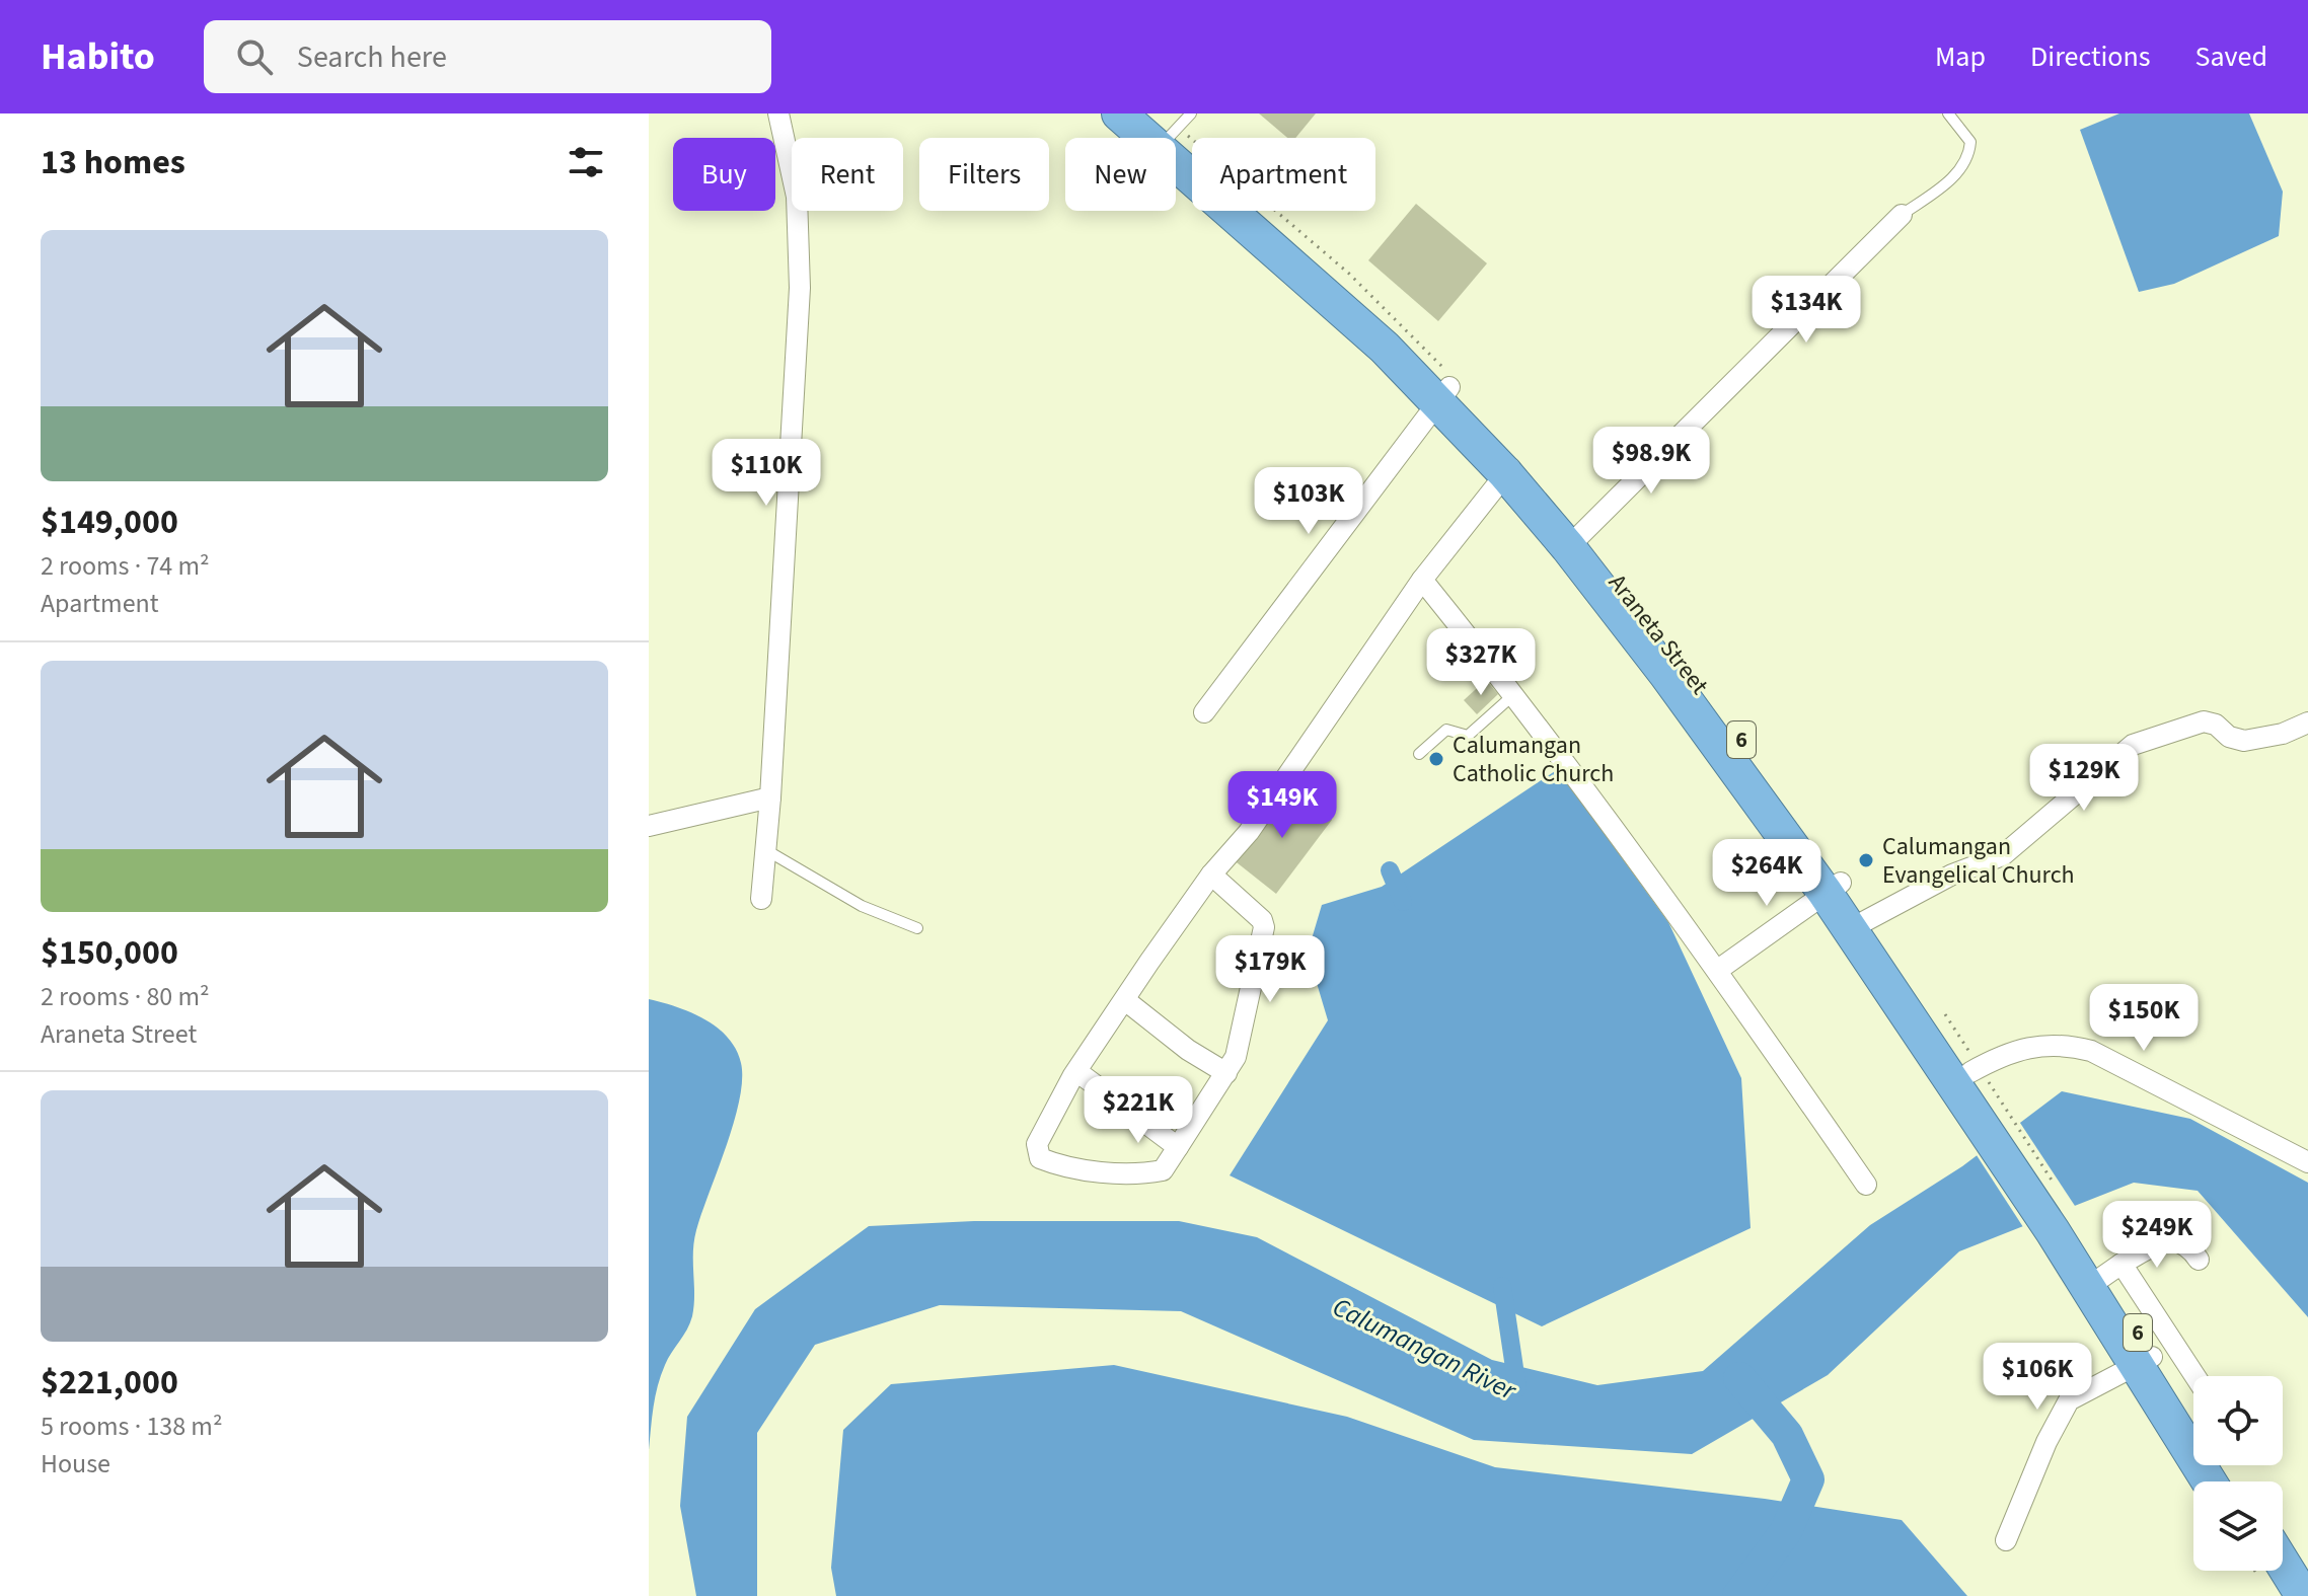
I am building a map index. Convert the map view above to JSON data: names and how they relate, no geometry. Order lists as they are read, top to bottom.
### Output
{
  "streets": {
    "highway": ["6"]
  },
  "water": ["Calumangan River"],
  "places": ["Calumangan Catholic Church", "Calumangan Evangelical Church"],
  "page": {
    "header": "Habito",
    "search": "Search here",
    "nav": ["Map", "Directions", "Saved"],
    "heading": "13 homes",
    "chip": [
      "Buy",
      "Rent",
      "Filters",
      "New",
      "Apartment"
    ],
    "list": [
      {
        "name": "$149,000",
        "note": "2 rooms · 74 m² · Apartment"
      },
      {
        "name": "$150,000",
        "note": "2 rooms · 80 m² · Araneta Street"
      },
      {
        "name": "$221,000",
        "note": "5 rooms · 138 m² · House"
      }
    ],
    "price": [
      "$134K",
      "$98.9K",
      "$110K",
      "$103K",
      "$327K",
      "$129K",
      "$149K",
      "$264K",
      "$179K",
      "$150K",
      "$221K",
      "$249K",
      "$106K"
    ]
  }
}
